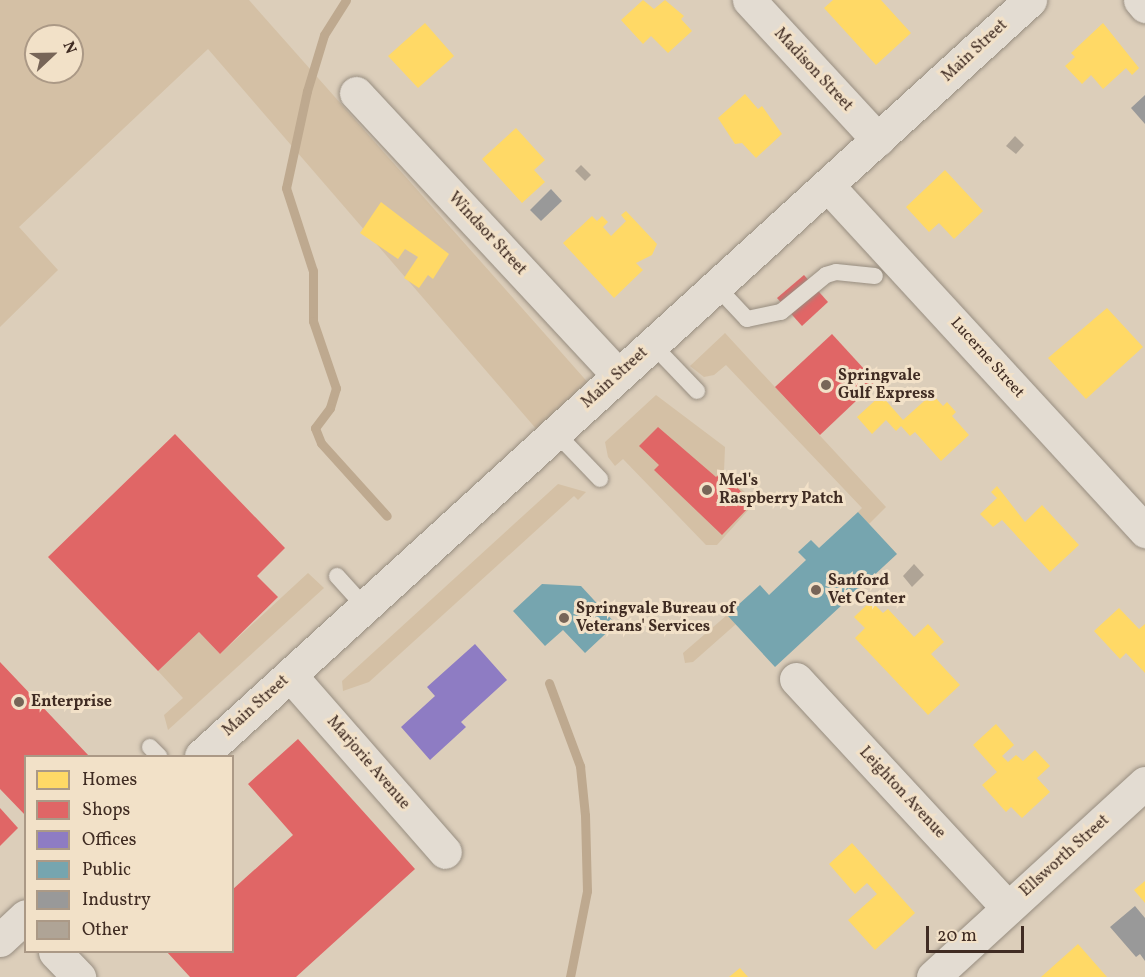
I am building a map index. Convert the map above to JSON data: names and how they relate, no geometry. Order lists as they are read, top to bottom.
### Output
{
  "streets": {
    "street": [
      "Main Street",
      "Madison Street",
      "Windsor Street",
      "Lucerne Street",
      "Marjorie Avenue",
      "Leighton Avenue",
      "Ellsworth Street"
    ]
  },
  "crossings": [
    ["Main Street", "Madison Street"],
    ["Main Street", "Windsor Street"],
    ["Main Street", "Lucerne Street"],
    ["Main Street", "Marjorie Avenue"],
    ["Leighton Avenue", "Ellsworth Street"]
  ],
  "places": [
    "Springvale Gulf Express",
    "Mel's Raspberry Patch",
    "Sanford Vet Center",
    "Springvale Bureau of Veterans' Services",
    "Enterprise"
  ],
  "legend": [
    "Homes",
    "Shops",
    "Offices",
    "Public",
    "Industry",
    "Other"
  ],
  "scale_bar": "20 m",
  "north": "right"
}
